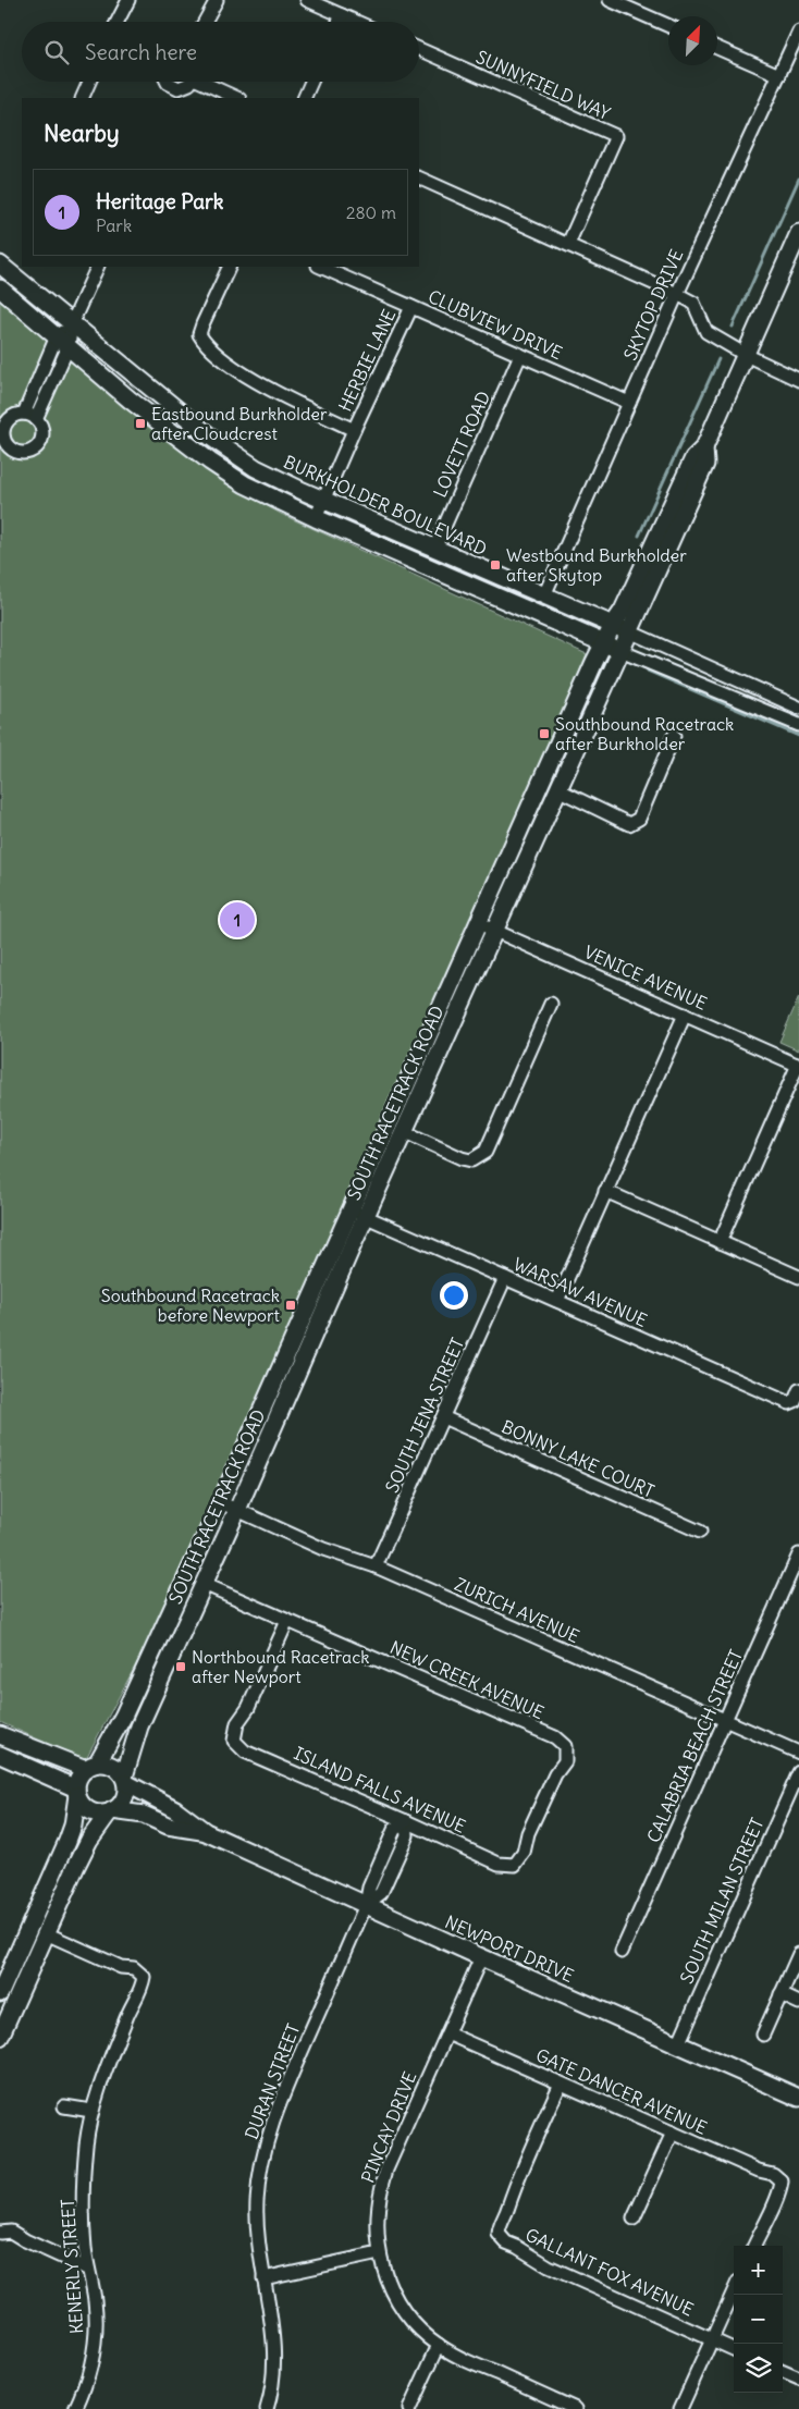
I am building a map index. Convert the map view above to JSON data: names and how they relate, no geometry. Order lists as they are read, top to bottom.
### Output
{
  "streets": {
    "main road": ["BURKHOLDER BOULEVARD", "SOUTH RACETRACK ROAD", "NEWPORT DRIVE"],
    "street": [
      "SUNNYFIELD WAY",
      "SKYTOP DRIVE",
      "CLUBVIEW DRIVE",
      "HERBIE LANE",
      "LOVETT ROAD",
      "VENICE AVENUE",
      "WARSAW AVENUE",
      "SOUTH JENA STREET",
      "BONNY LAKE COURT",
      "ZURICH AVENUE",
      "NEW CREEK AVENUE",
      "CALABRIA BEACH STREET",
      "ISLAND FALLS AVENUE",
      "SOUTH MILAN STREET",
      "DURAN STREET",
      "GATE DANCER AVENUE",
      "PINCAY DRIVE",
      "KENERLY STREET",
      "GALLANT FOX AVENUE"
    ]
  },
  "crossings": [
    ["SKYTOP DRIVE", "CLUBVIEW DRIVE"],
    ["SKYTOP DRIVE", "BURKHOLDER BOULEVARD"],
    ["CLUBVIEW DRIVE", "HERBIE LANE"],
    ["CLUBVIEW DRIVE", "LOVETT ROAD"],
    ["HERBIE LANE", "BURKHOLDER BOULEVARD"],
    ["LOVETT ROAD", "BURKHOLDER BOULEVARD"],
    ["BURKHOLDER BOULEVARD", "SOUTH RACETRACK ROAD"],
    ["VENICE AVENUE", "SOUTH RACETRACK ROAD"],
    ["SOUTH RACETRACK ROAD", "WARSAW AVENUE"],
    ["SOUTH RACETRACK ROAD", "ZURICH AVENUE"],
    ["SOUTH RACETRACK ROAD", "NEW CREEK AVENUE"],
    ["SOUTH RACETRACK ROAD", "NEWPORT DRIVE"],
    ["WARSAW AVENUE", "SOUTH JENA STREET"],
    ["SOUTH JENA STREET", "BONNY LAKE COURT"],
    ["SOUTH JENA STREET", "ZURICH AVENUE"],
    ["ZURICH AVENUE", "CALABRIA BEACH STREET"],
    ["NEW CREEK AVENUE", "ISLAND FALLS AVENUE"],
    ["ISLAND FALLS AVENUE", "DURAN STREET"],
    ["SOUTH MILAN STREET", "NEWPORT DRIVE"],
    ["NEWPORT DRIVE", "DURAN STREET"],
    ["NEWPORT DRIVE", "PINCAY DRIVE"],
    ["GATE DANCER AVENUE", "PINCAY DRIVE"],
    ["GATE DANCER AVENUE", "GALLANT FOX AVENUE"]
  ],
  "places": {
    "transit": [
      "Eastbound Burkholder after Cloudcrest",
      "Westbound Burkholder after Skytop",
      "Southbound Racetrack after Burkholder",
      "Southbound Racetrack before Newport",
      "Northbound Racetrack after Newport"
    ]
  },
  "north": "top right",
  "page": {
    "search": "Search here",
    "heading": "Nearby",
    "list": [
      {
        "mark": "1",
        "name": "Heritage Park",
        "note": "Park",
        "value": "280 m"
      }
    ],
    "pins": "1",
    "map_buttons": ["+", "−"]
  }
}
